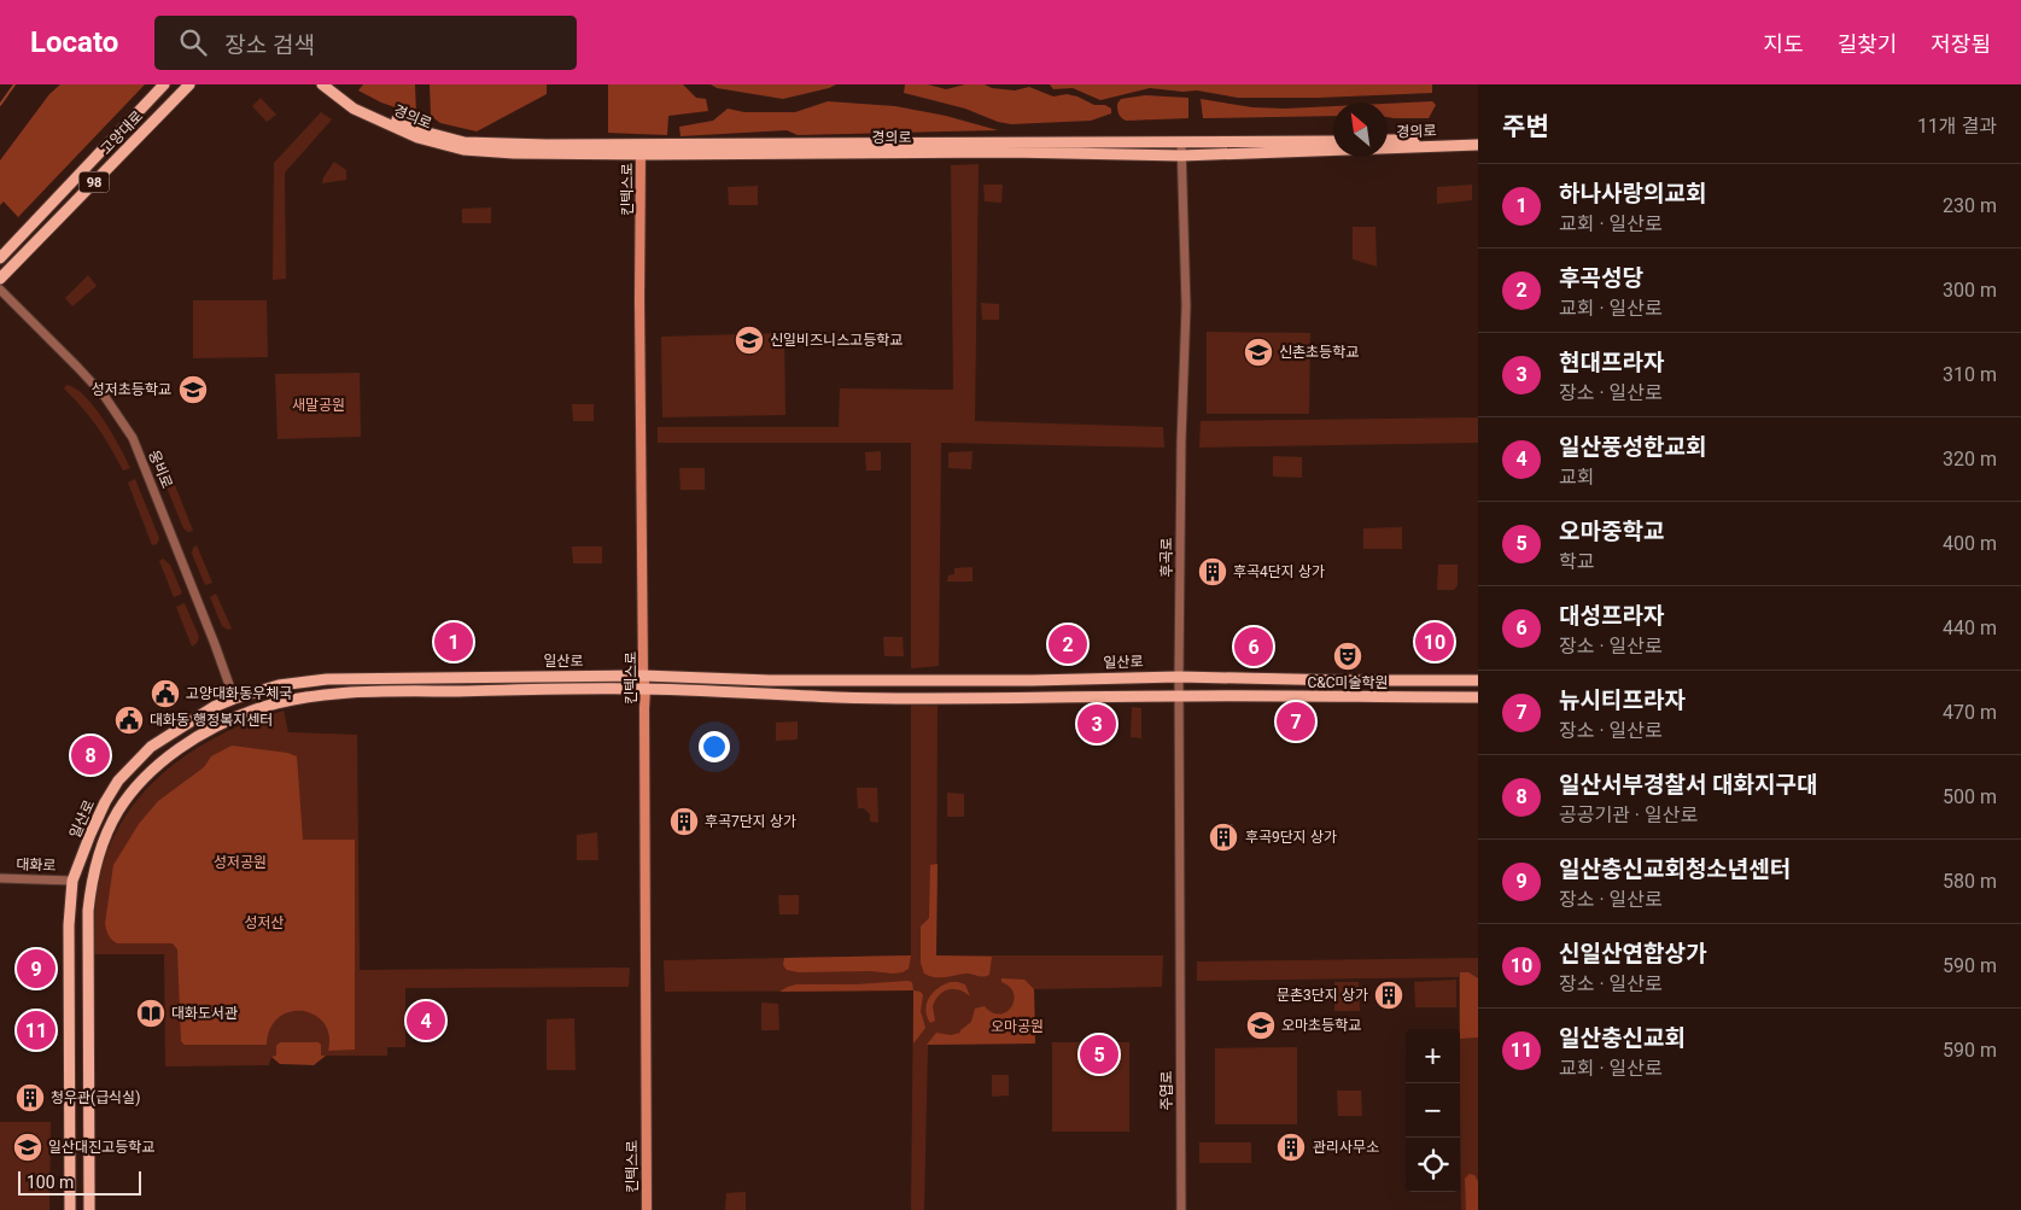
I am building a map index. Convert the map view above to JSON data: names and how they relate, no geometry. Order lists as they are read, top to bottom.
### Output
{
  "streets": {
    "main road": [
      "경의로",
      "고양대로",
      "98",
      "킨텍스로",
      "일산로"
    ],
    "street": [
      "웅비로",
      "후곡로",
      "대화로",
      "주엽로"
    ]
  },
  "crossings": [
    ["경의로", "킨텍스로"],
    ["경의로", "후곡로"],
    ["킨텍스로", "일산로"],
    ["웅비로", "일산로"],
    ["후곡로", "일산로"],
    ["후곡로", "주엽로"],
    ["일산로", "대화로"]
  ],
  "parks": [
    "새말공원",
    "성저공원",
    "성저산",
    "오마공원"
  ],
  "places": {
    "school or university": [
      "신일비즈니스고등학교",
      "신촌초등학교",
      "성저초등학교",
      "오마초등학교",
      "일산대진고등학교"
    ],
    "building": [
      "후곡4단지 상가",
      "후곡7단지 상가",
      "후곡9단지 상가",
      "문촌3단지 상가",
      "청우관(급식실)",
      "관리사무소"
    ],
    "theatre": ["C&C미술학원"],
    "public building": ["고양대화동우체국", "대화동 행정복지센터"],
    "library": ["대화도서관"]
  },
  "scale_bar": "100 m",
  "north": "top left",
  "page": {
    "header": "Locato",
    "search": "장소 검색",
    "nav": ["지도", "길찾기", "저장됨"],
    "heading": ["주변", "11개 결과"],
    "list": [
      {
        "mark": "1",
        "name": "하나사랑의교회",
        "note": "교회 · 일산로",
        "value": "230 m"
      },
      {
        "mark": "2",
        "name": "후곡성당",
        "note": "교회 · 일산로",
        "value": "300 m"
      },
      {
        "mark": "3",
        "name": "현대프라자",
        "note": "장소 · 일산로",
        "value": "310 m"
      },
      {
        "mark": "4",
        "name": "일산풍성한교회",
        "note": "교회",
        "value": "320 m"
      },
      {
        "mark": "5",
        "name": "오마중학교",
        "note": "학교",
        "value": "400 m"
      },
      {
        "mark": "6",
        "name": "대성프라자",
        "note": "장소 · 일산로",
        "value": "440 m"
      },
      {
        "mark": "7",
        "name": "뉴시티프라자",
        "note": "장소 · 일산로",
        "value": "470 m"
      },
      {
        "mark": "8",
        "name": "일산서부경찰서 대화지구대",
        "note": "공공기관 · 일산로",
        "value": "500 m"
      },
      {
        "mark": "9",
        "name": "일산충신교회청소년센터",
        "note": "장소 · 일산로",
        "value": "580 m"
      },
      {
        "mark": "10",
        "name": "신일산연합상가",
        "note": "장소 · 일산로",
        "value": "590 m"
      },
      {
        "mark": "11",
        "name": "일산충신교회",
        "note": "교회 · 일산로",
        "value": "590 m"
      }
    ],
    "pins": [
      "1",
      "10",
      "2",
      "6",
      "7",
      "3",
      "8",
      "9",
      "4",
      "11",
      "5"
    ],
    "map_buttons": ["+", "−"],
    "scale": "100 m"
  }
}
